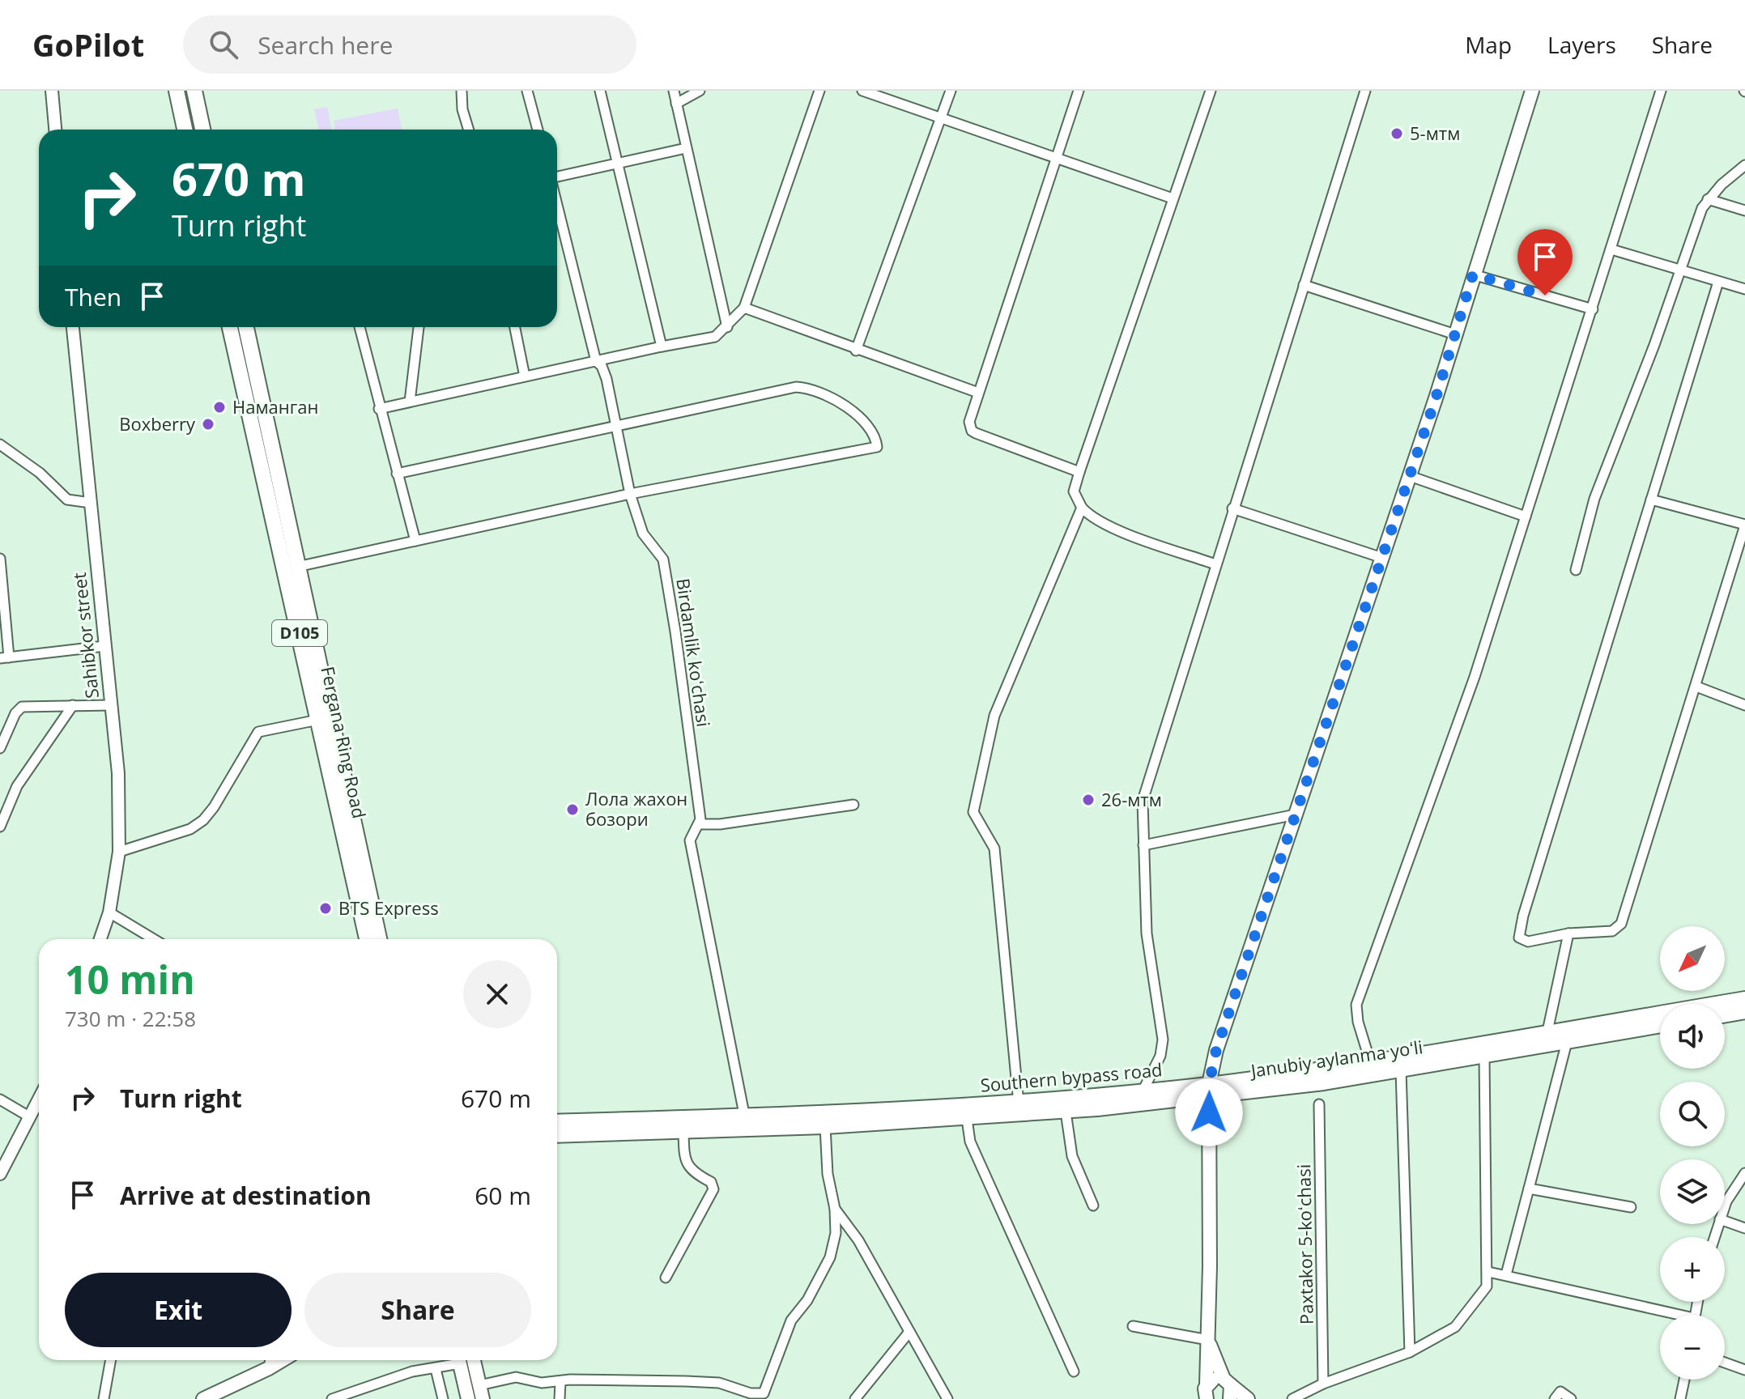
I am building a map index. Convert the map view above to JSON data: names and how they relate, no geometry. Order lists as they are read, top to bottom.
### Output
{
  "streets": {
    "highway": [
      "D105",
      "Fergana Ring Road",
      "Janubiy aylanma yoʻli",
      "Southern bypass road"
    ],
    "street": ["Sahibkor street", "Birdamlik koʻchasi", "Paxtakor 5-koʻchasi"]
  },
  "crossings": [
    ["Birdamlik koʻchasi", "Southern bypass road"],
    ["Janubiy aylanma yoʻli", "Southern bypass road"]
  ],
  "places": [
    "5-мтм",
    "Наманган",
    "Boxberry",
    "26-мтм",
    "Лола жахон бозори",
    "BTS Express"
  ],
  "north": "bottom left",
  "page": {
    "header": "GoPilot",
    "search": "Search here",
    "nav": ["Map", "Layers", "Share"],
    "turn": ["670 m", "Turn right"],
    "then": "Then",
    "map_buttons": ["+", "−"],
    "heading": ["10 min", "730 m · 22:58"],
    "list": [
      {
        "name": "Turn right",
        "value": "670 m"
      },
      {
        "name": "Arrive at destination",
        "value": "60 m"
      }
    ],
    "buttons": ["Exit", "Share"]
  }
}
